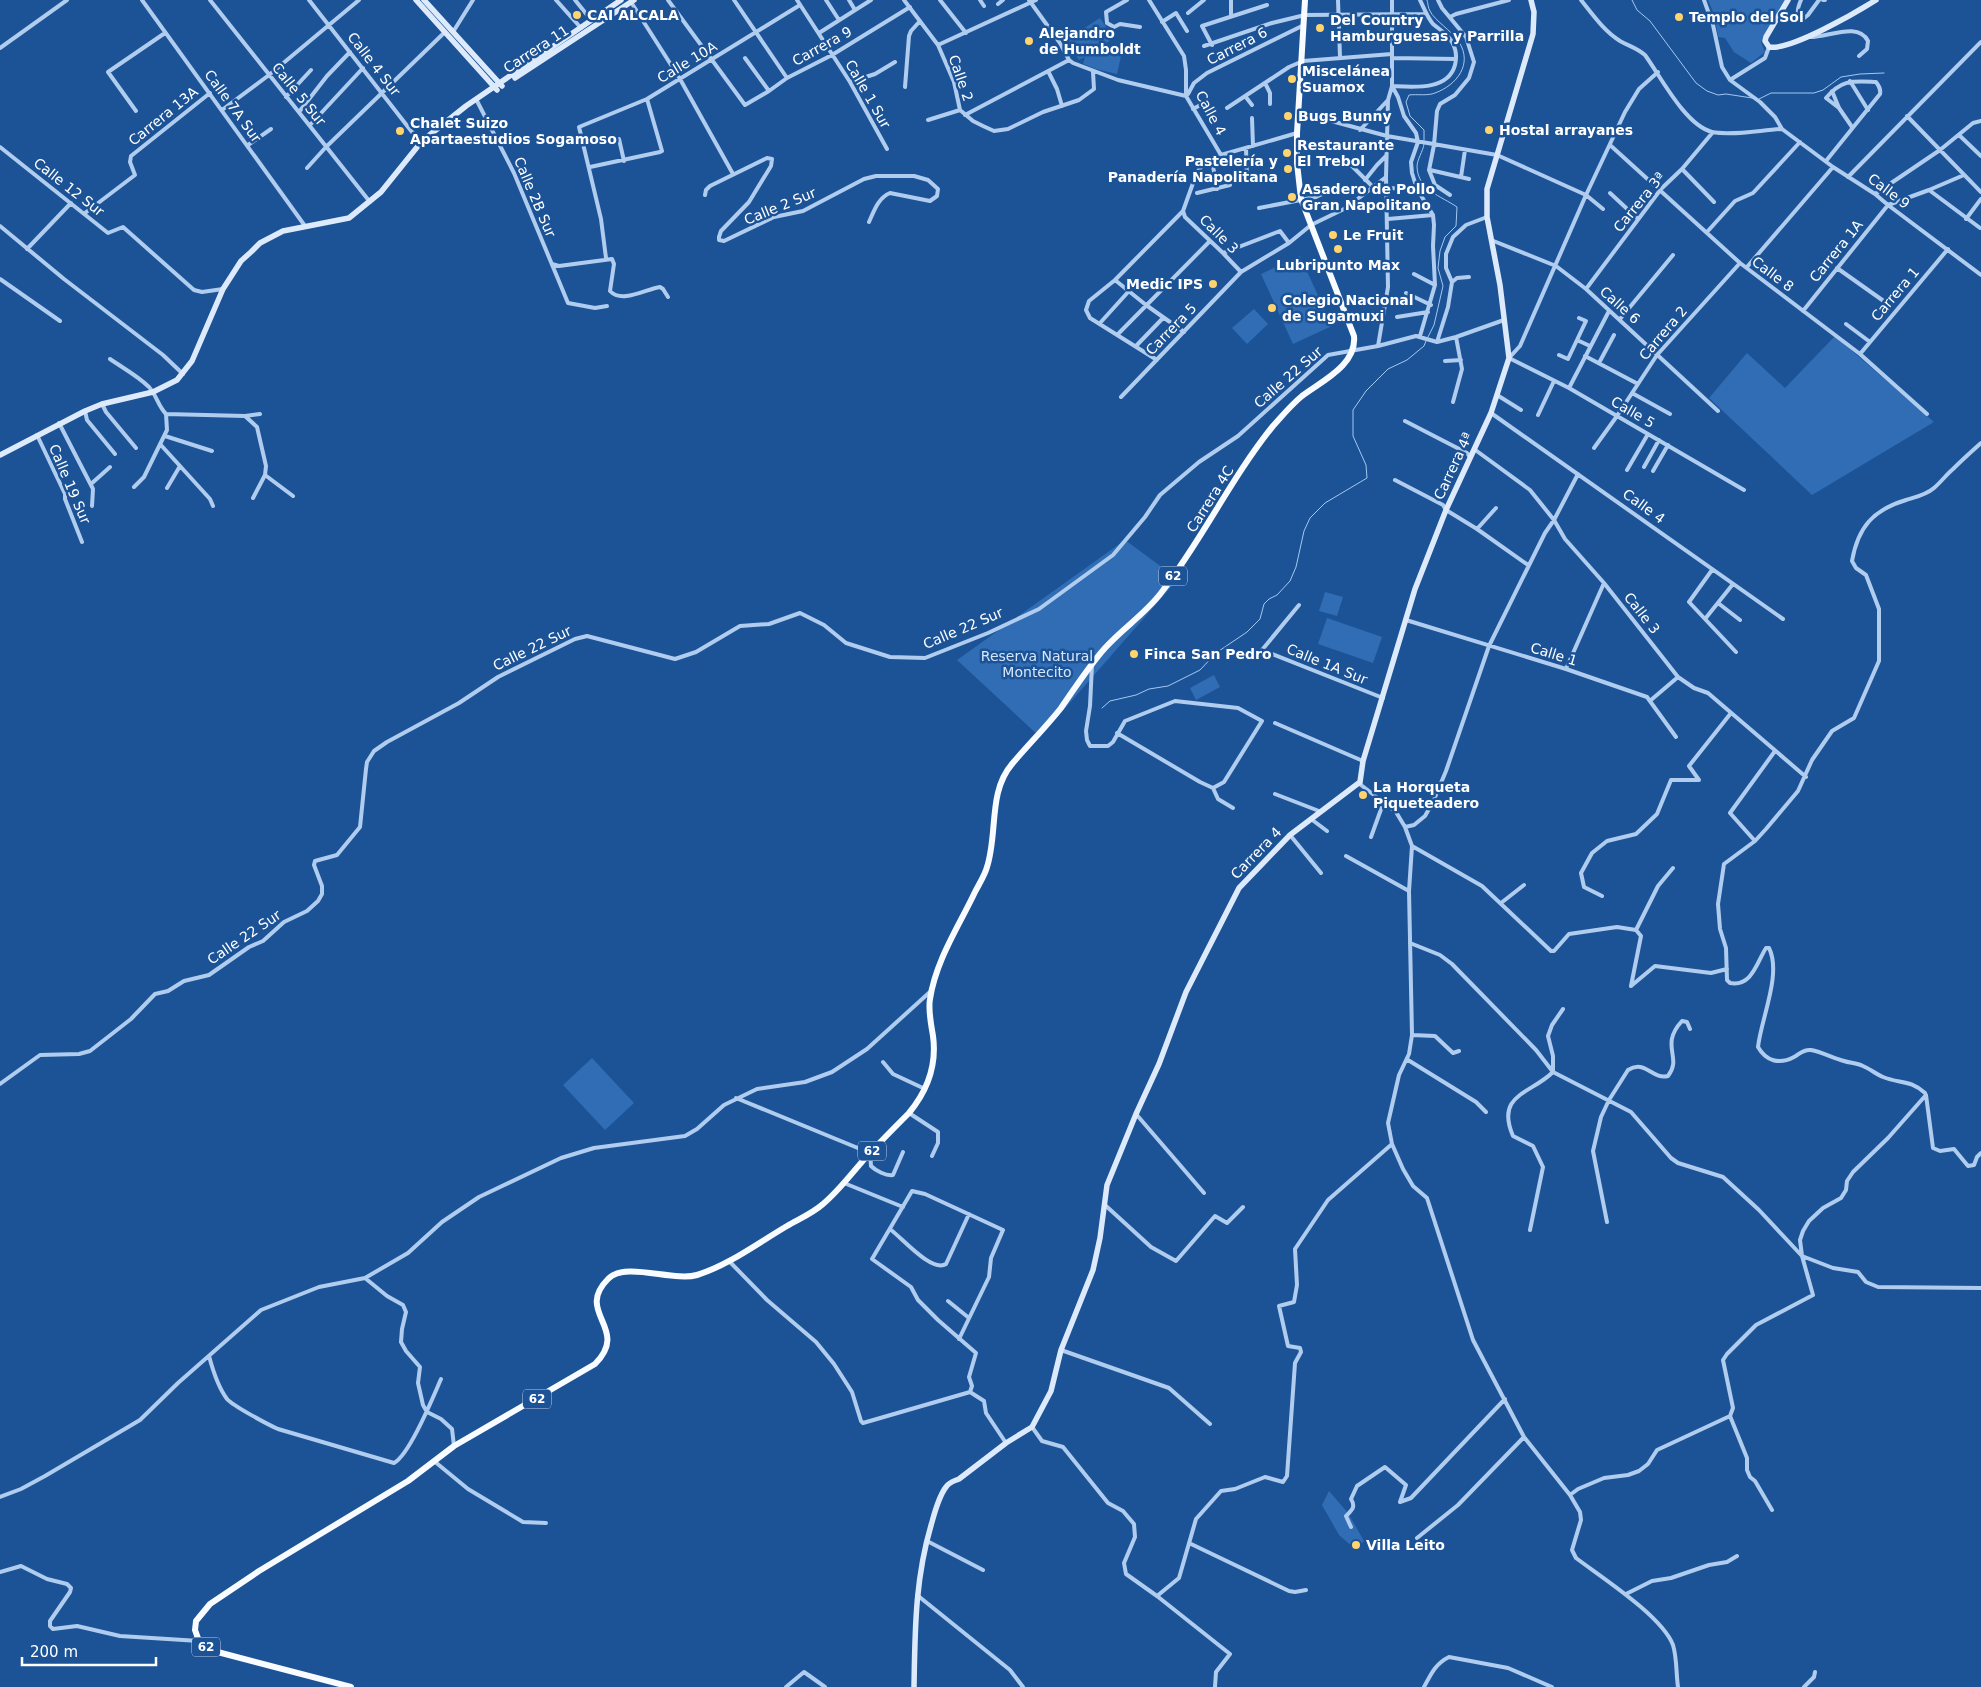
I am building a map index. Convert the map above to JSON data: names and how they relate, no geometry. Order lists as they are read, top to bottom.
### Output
{
  "streets": {
    "main road": ["Carrera 4C", "62"],
    "street": [
      "Carrera 9",
      "Carrera 6",
      "Carrera 11",
      "Calle 10A",
      "Calle 4 Sur",
      "Calle 2",
      "Calle 5 Sur",
      "Calle 1 Sur",
      "Calle 7A Sur",
      "Calle 4",
      "Carrera 13A",
      "Calle 12 Sur",
      "Calle 9",
      "Calle 2B Sur",
      "Carrera 3ª",
      "Calle 2 Sur",
      "Calle 3",
      "Carrera 1A",
      "Calle 8",
      "Carrera 1",
      "Calle 6",
      "Carrera 5",
      "Carrera 2",
      "Calle 22 Sur",
      "Calle 5",
      "Carrera 4ª",
      "Calle 19 Sur",
      "Calle 1",
      "Calle 1A Sur",
      "Carrera 4"
    ]
  },
  "crossings": [
    ["Carrera 9", "Calle 10A"],
    ["Carrera 9", "Calle 2"],
    ["Carrera 9", "Calle 1 Sur"],
    ["Carrera 6", "Calle 4"],
    ["Carrera 11", "Calle 4 Sur"],
    ["Carrera 11", "Calle 5 Sur"],
    ["Carrera 11", "Calle 7A Sur"],
    ["Carrera 11", "Calle 12 Sur"],
    ["Carrera 11", "Calle 2B Sur"],
    ["Calle 10A", "Calle 1 Sur"],
    ["Calle 7A Sur", "Carrera 13A"],
    ["Calle 4", "Carrera 4ª"],
    ["Carrera 13A", "Calle 12 Sur"],
    ["Calle 9", "Carrera 1A"],
    ["Calle 9", "Carrera 1"],
    ["Carrera 3ª", "Calle 8"],
    ["Carrera 3ª", "Calle 6"],
    ["Calle 3", "Carrera 5"],
    ["Calle 3", "Carrera 4ª"],
    ["Carrera 1A", "Calle 8"],
    ["Calle 8", "Carrera 1"],
    ["Calle 8", "Carrera 2"],
    ["Calle 6", "Carrera 2"],
    ["Calle 6", "Carrera 4ª"],
    ["Carrera 2", "Calle 5"],
    ["Calle 22 Sur", "Carrera 4C"],
    ["Calle 5", "Carrera 4ª"],
    ["Carrera 4ª", "Calle 1"],
    ["Carrera 4ª", "Calle 1A Sur"],
    ["Carrera 4ª", "Carrera 4"],
    ["Carrera 4C", "62"]
  ],
  "parks": ["Reserva Natural Montecito"],
  "places": [
    "CAI ALCALA",
    "Templo del Sol",
    "Del Country Hamburguesas y Parrilla",
    "Alejandro de Humboldt",
    "Miscelánea Suamox",
    "Bugs Bunny",
    "Hostal arrayanes",
    "Chalet Suizo Apartaestudios Sogamoso",
    "Restaurante El Trebol",
    "Pastelería y Panadería Napolitana",
    "Asadero de Pollo Gran Napolitano",
    "Le Fruit",
    "Lubripunto Max",
    "Medic IPS",
    "Colegio Nacional de Sugamuxi",
    "Finca San Pedro",
    "La Horqueta Piqueteadero",
    "Villa Leito"
  ],
  "scale_bar": "200 m"
}
